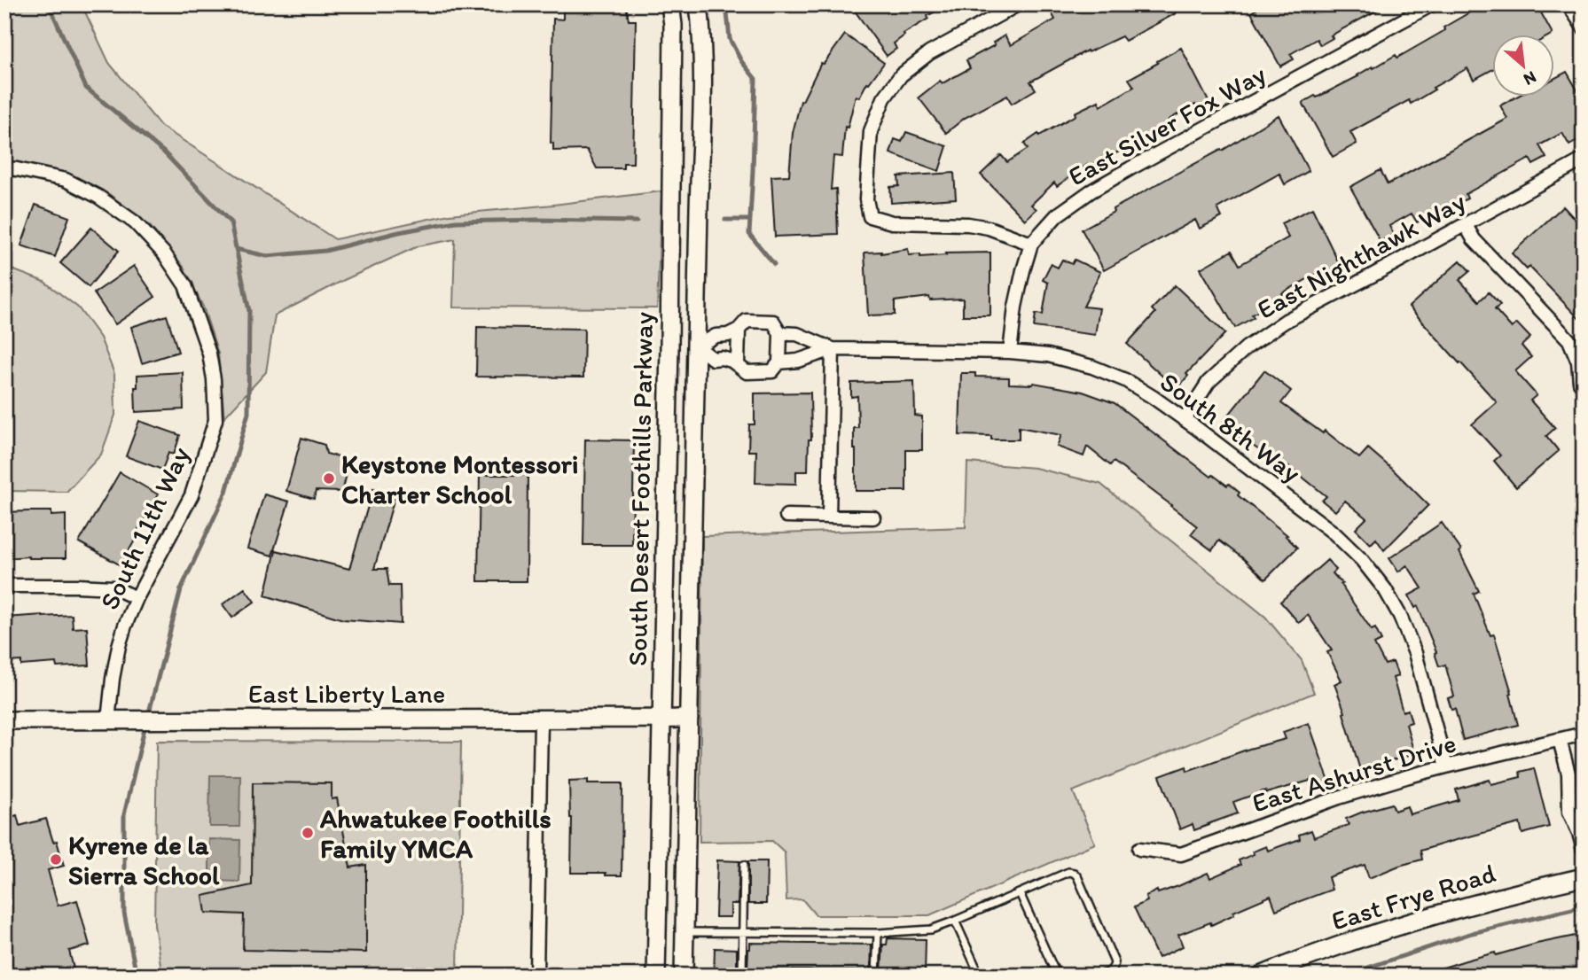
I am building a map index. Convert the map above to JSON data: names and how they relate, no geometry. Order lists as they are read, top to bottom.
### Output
{
  "streets": {
    "street": [
      "East Silver Fox Way",
      "East Nighthawk Way",
      "South 8th Way",
      "South Desert Foothills Parkway",
      "South 11th Way",
      "East Liberty Lane",
      "East Ashurst Drive",
      "East Frye Road"
    ]
  },
  "crossings": [
    ["East Silver Fox Way", "South 8th Way"],
    ["East Nighthawk Way", "South 8th Way"],
    ["South 8th Way", "South Desert Foothills Parkway"],
    ["South 8th Way", "East Ashurst Drive"],
    ["South Desert Foothills Parkway", "East Liberty Lane"],
    ["South 11th Way", "East Liberty Lane"]
  ],
  "places": ["Keystone Montessori Charter School", "Ahwatukee Foothills Family YMCA", "Kyrene de la Sierra School"],
  "north": "bottom right"
}
